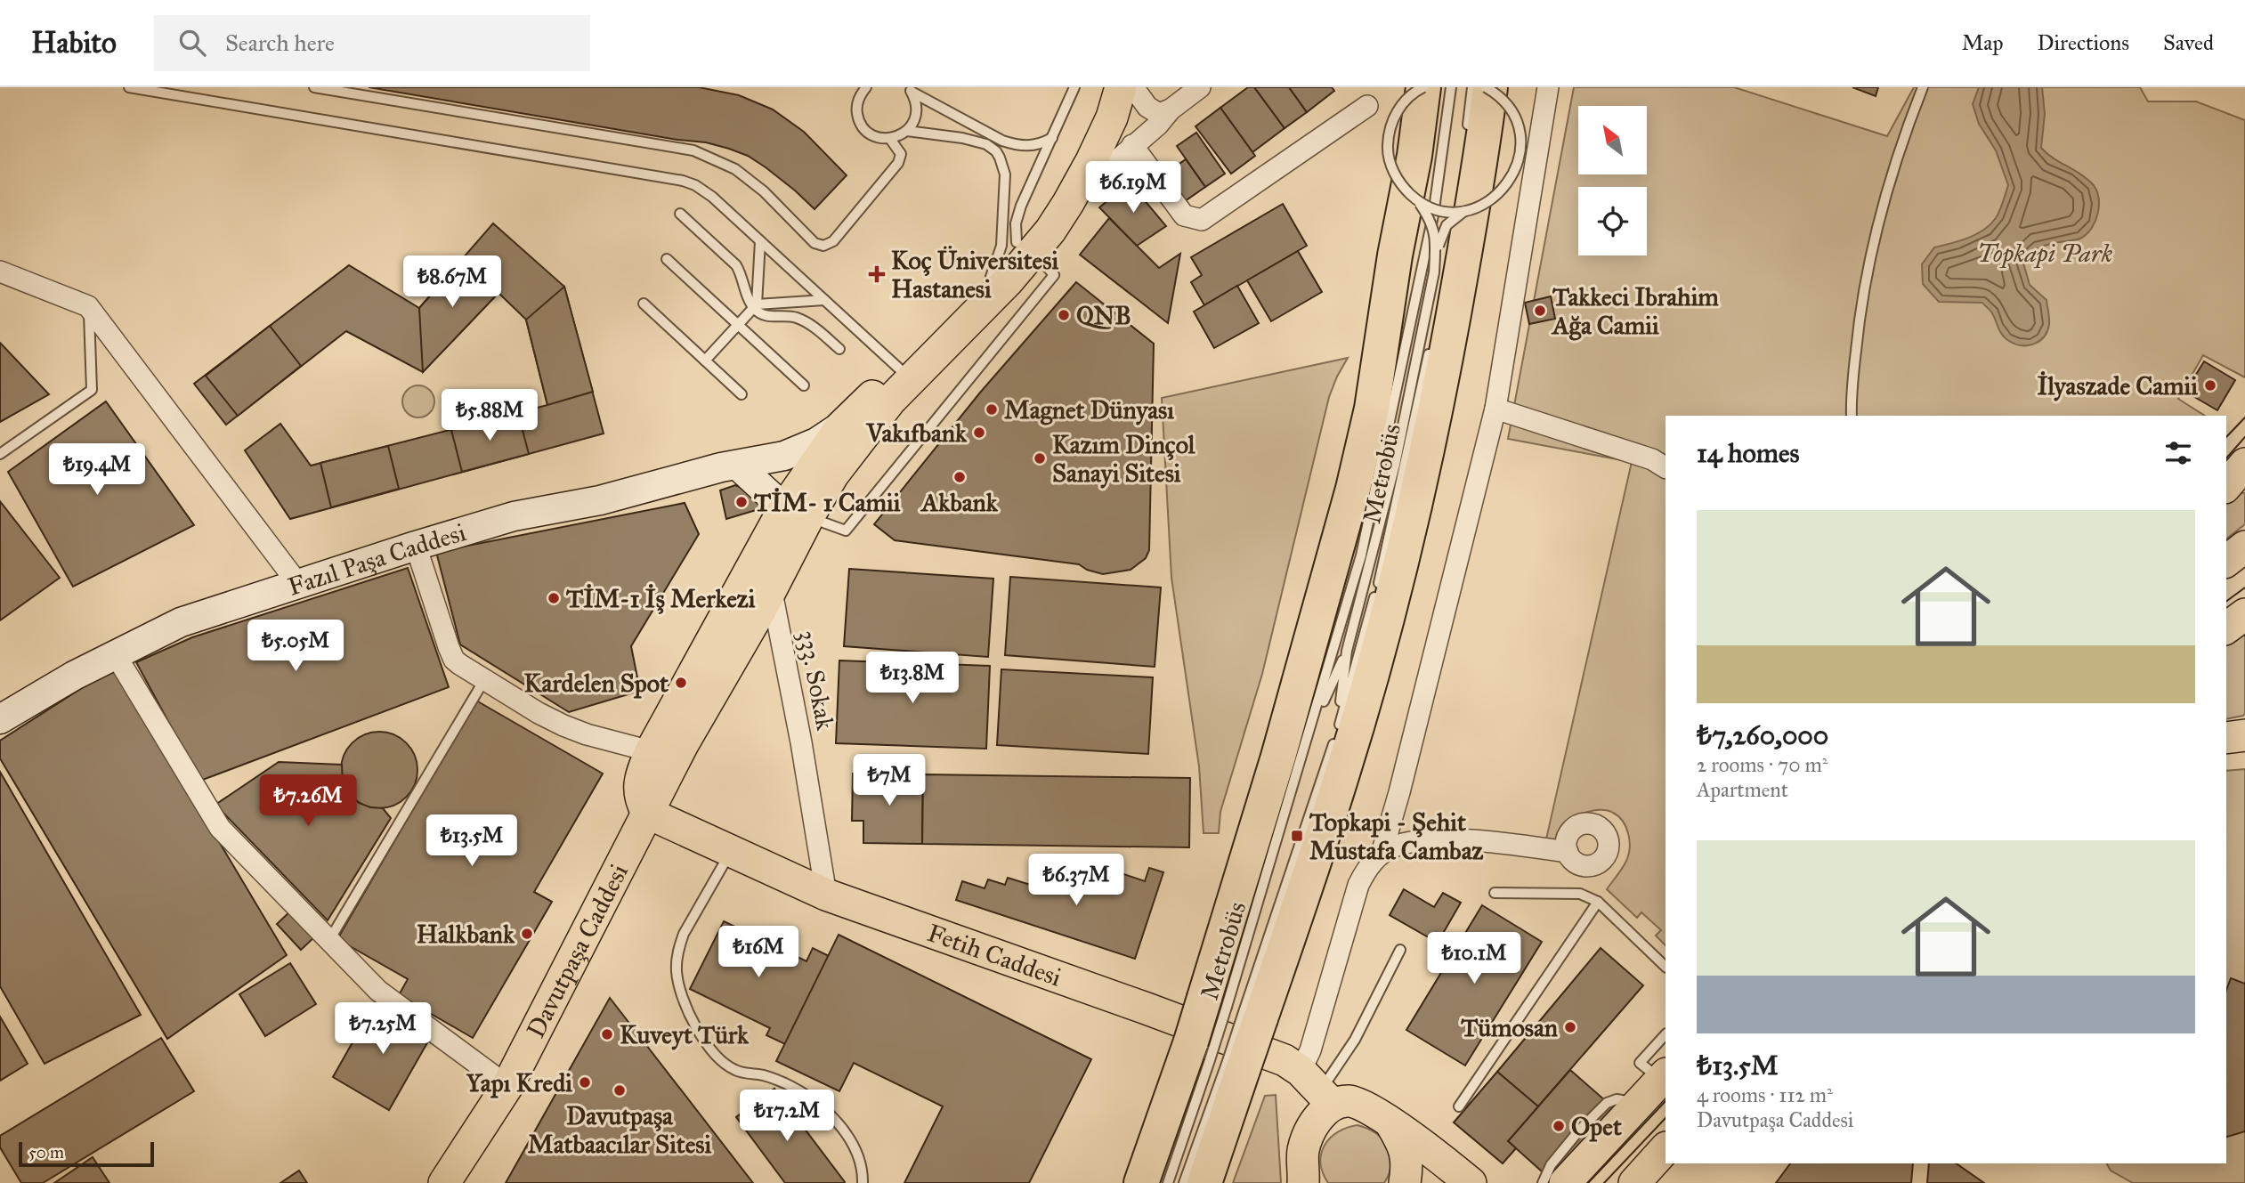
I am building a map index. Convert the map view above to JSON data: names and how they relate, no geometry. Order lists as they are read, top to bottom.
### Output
{
  "streets": {
    "main road": ["Davutpaşa Caddesi", "Fetih Caddesi"],
    "street": ["Fazıl Paşa Caddesi", "333. Sokak"],
    "lane": ["Metrobüs"]
  },
  "crossings": [
    ["Fazıl Paşa Caddesi", "Davutpaşa Caddesi"],
    ["333. Sokak", "Davutpaşa Caddesi"],
    ["333. Sokak", "Fetih Caddesi"],
    ["Davutpaşa Caddesi", "Fetih Caddesi"]
  ],
  "parks": ["Topkapi Park"],
  "places": {
    "health": ["Koç Üniversitesi Hastanesi"],
    "other": [
      "Takkeci Ibrahim Ağa Camii",
      "QNB",
      "İlyaszade Camii",
      "Magnet Dünyası",
      "Vakıfbank",
      "Kazım Dinçol Sanayi Sitesi",
      "Akbank",
      "TİM- 1 Camii",
      "TİM-1 İş Merkezi",
      "Kardelen Spot",
      "Halkbank",
      "Tümosan",
      "Kuveyt Türk",
      "Yapı Kredi",
      "Davutpaşa Matbaacılar Sitesi",
      "Opet"
    ],
    "transit": ["Topkapi - Şehit Mustafa Cambaz"]
  },
  "scale_bar": "50 m",
  "north": "top left",
  "page": {
    "header": "Habito",
    "search": "Search here",
    "nav": ["Map", "Directions", "Saved"],
    "price": [
      "₺6.19M",
      "₺8.67M",
      "₺5.88M",
      "₺19.4M",
      "₺5.05M",
      "₺13.8M",
      "₺7M",
      "₺7.26M",
      "₺13.5M",
      "₺6.37M",
      "₺16M",
      "₺10.1M",
      "₺7.25M",
      "₺17.2M"
    ],
    "heading": "14 homes",
    "list": [
      {
        "name": "₺7,260,000",
        "note": "2 rooms · 70 m² · Apartment"
      },
      {
        "name": "₺13.5M",
        "note": "4 rooms · 112 m² · Davutpaşa Caddesi"
      }
    ],
    "scale": "50 m"
  }
}
